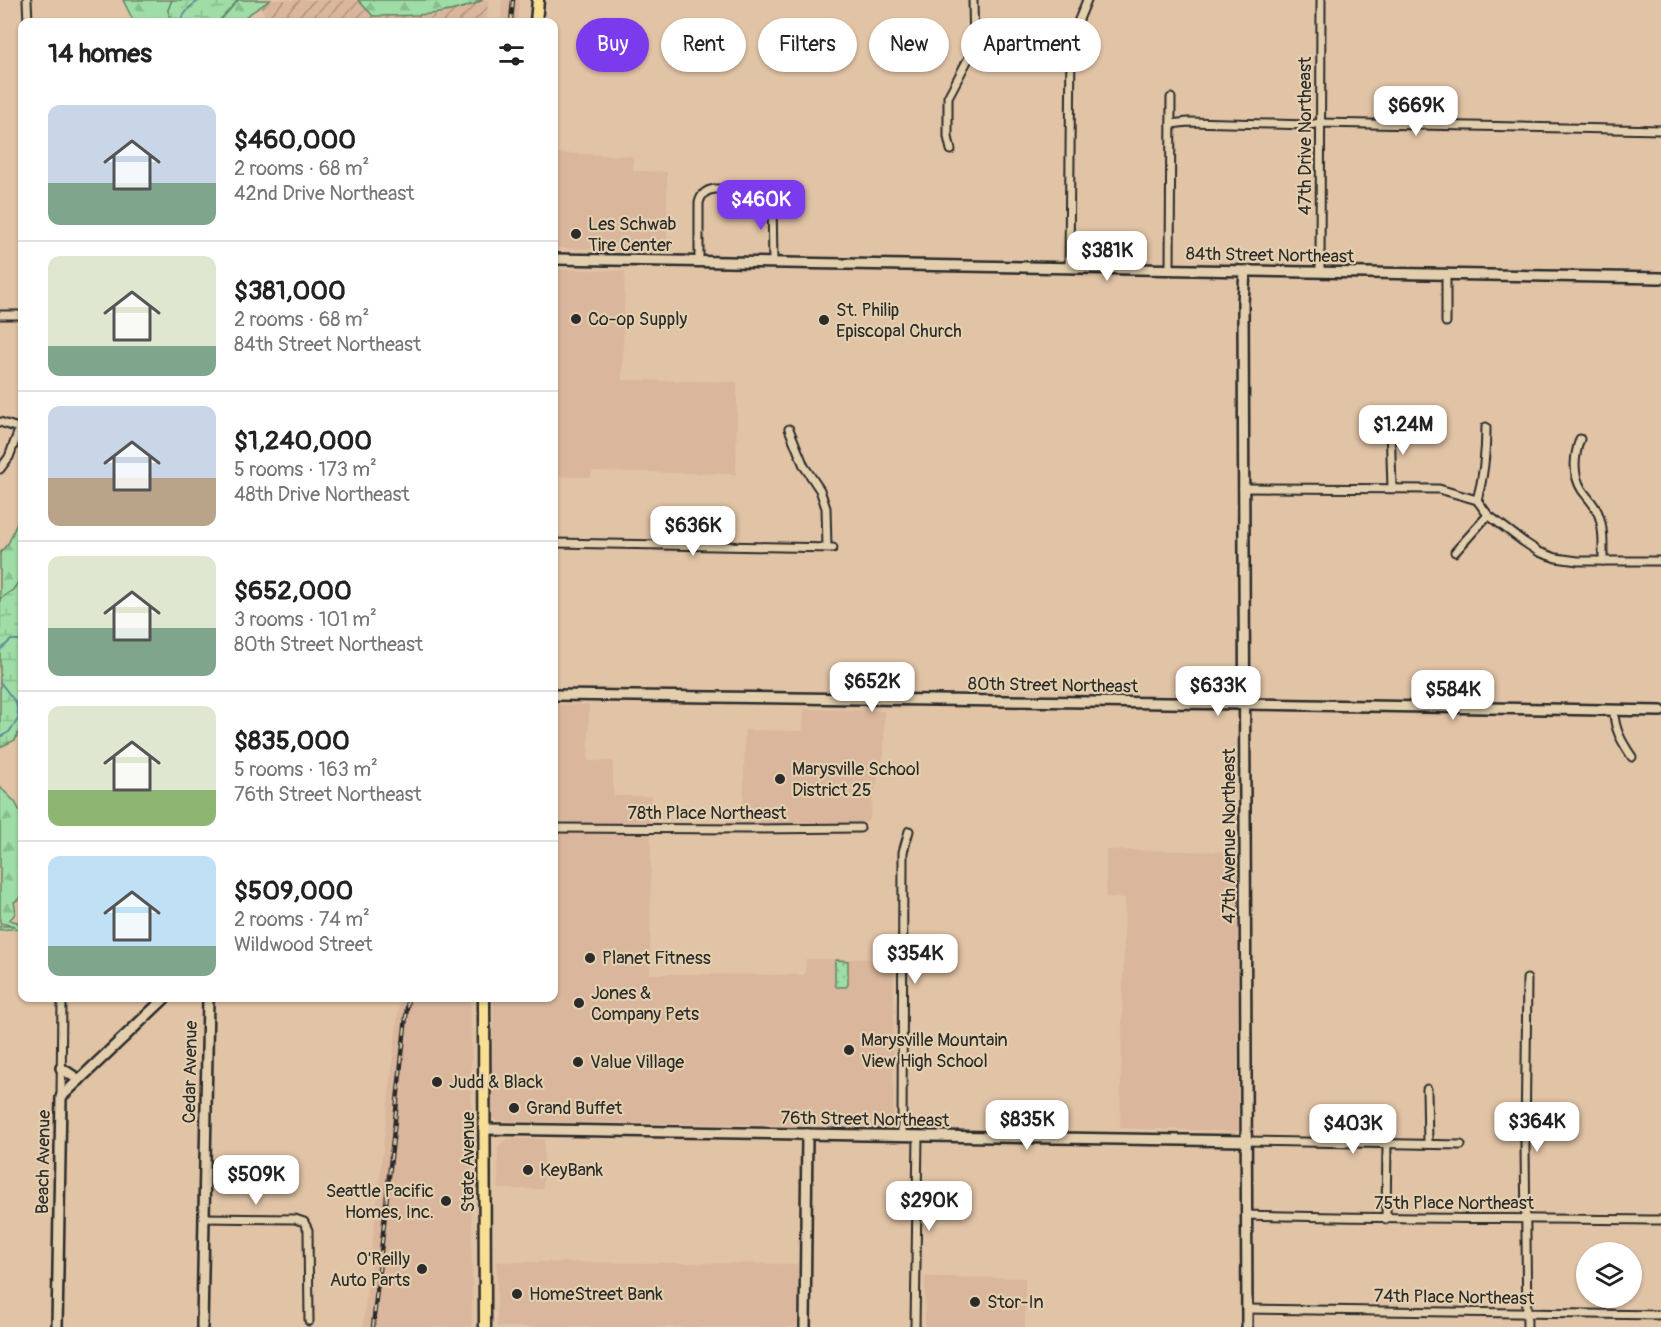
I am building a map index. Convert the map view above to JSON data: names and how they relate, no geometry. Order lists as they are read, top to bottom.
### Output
{
  "streets": {
    "main road": ["State Avenue"],
    "street": [
      "47th Drive Northeast",
      "84th Street Northeast",
      "80th Street Northeast",
      "78th Place Northeast",
      "47th Avenue Northeast",
      "Cedar Avenue",
      "76th Street Northeast",
      "Beach Avenue",
      "75th Place Northeast",
      "74th Place Northeast"
    ]
  },
  "crossings": [
    ["47th Drive Northeast", "84th Street Northeast"],
    ["84th Street Northeast", "47th Avenue Northeast"],
    ["80th Street Northeast", "47th Avenue Northeast"],
    ["47th Avenue Northeast", "76th Street Northeast"],
    ["47th Avenue Northeast", "75th Place Northeast"],
    ["47th Avenue Northeast", "74th Place Northeast"],
    ["76th Street Northeast", "State Avenue"]
  ],
  "places": [
    "Les Schwab Tire Center",
    "Co-op Supply",
    "St. Philip Episcopal Church",
    "Marysville School District 25",
    "Planet Fitness",
    "Jones & Company Pets",
    "Marysville Mountain View High School",
    "Value Village",
    "Judd & Black",
    "Grand Buffet",
    "KeyBank",
    "Seattle Pacific Homes, Inc.",
    "O'Reilly Auto Parts",
    "HomeStreet Bank",
    "Stor-In"
  ],
  "page": {
    "chip": [
      "Buy",
      "Rent",
      "Filters",
      "New",
      "Apartment"
    ],
    "heading": "14 homes",
    "price": [
      "$669K",
      "$460K",
      "$381K",
      "$1.24M",
      "$636K",
      "$652K",
      "$633K",
      "$584K",
      "$354K",
      "$835K",
      "$364K",
      "$403K",
      "$509K",
      "$290K"
    ],
    "list": [
      {
        "name": "$460,000",
        "note": "2 rooms · 68 m² · 42nd Drive Northeast"
      },
      {
        "name": "$381,000",
        "note": "2 rooms · 68 m² · 84th Street Northeast"
      },
      {
        "name": "$1,240,000",
        "note": "5 rooms · 173 m² · 48th Drive Northeast"
      },
      {
        "name": "$652,000",
        "note": "3 rooms · 101 m² · 80th Street Northeast"
      },
      {
        "name": "$835,000",
        "note": "5 rooms · 163 m² · 76th Street Northeast"
      },
      {
        "name": "$509,000",
        "note": "2 rooms · 74 m² · Wildwood Street"
      }
    ]
  }
}
